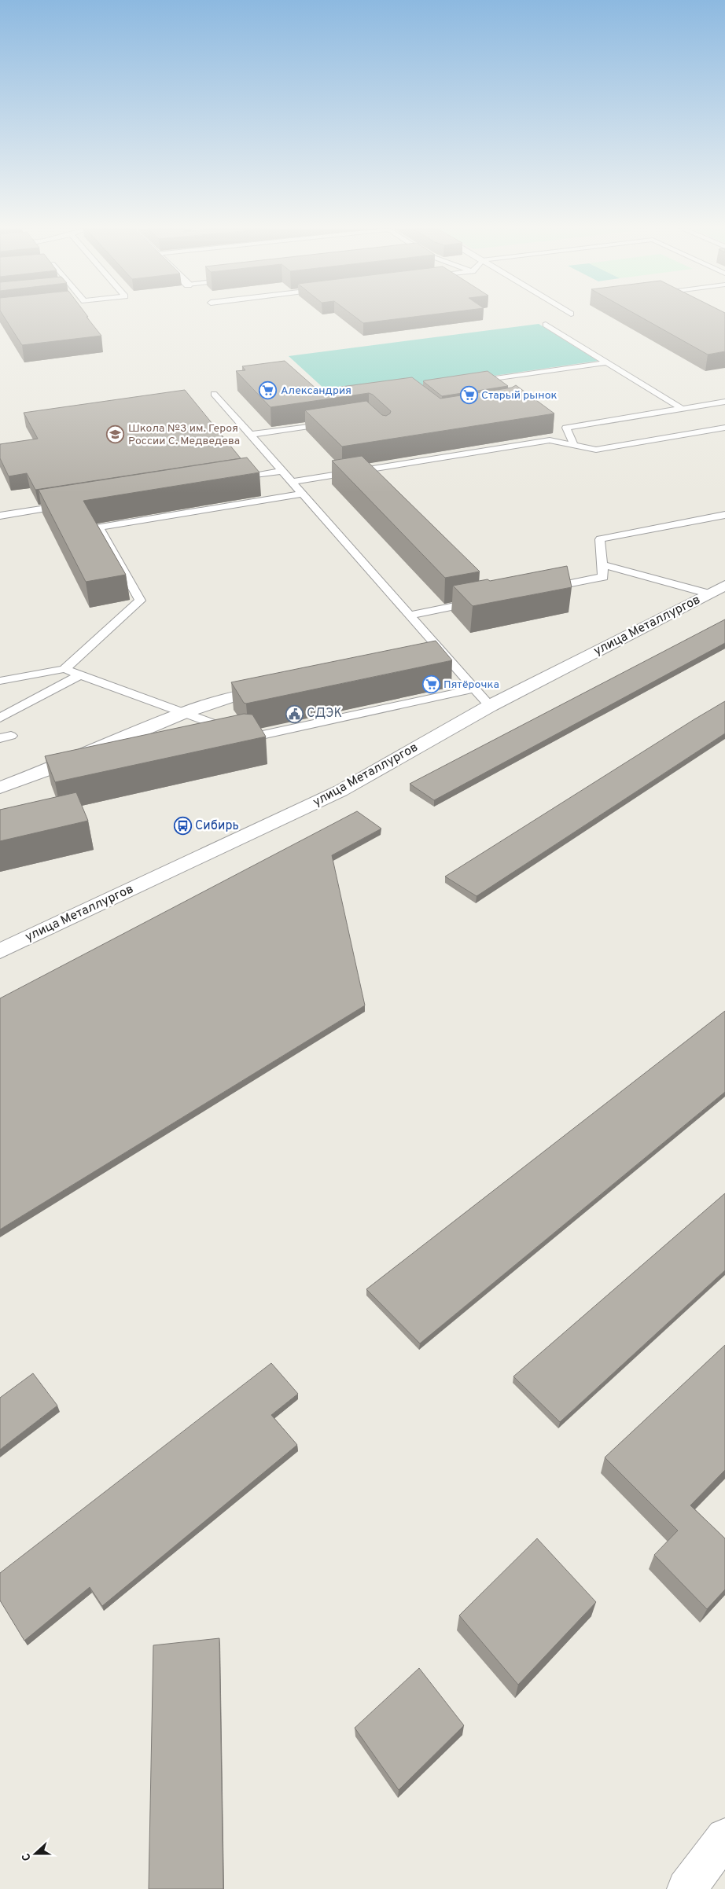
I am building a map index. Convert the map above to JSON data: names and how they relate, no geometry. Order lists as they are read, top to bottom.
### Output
{
  "streets": {
    "street": ["улица Металлургов"]
  },
  "places": {
    "supermarket": ["Александрия", "Старый рынок", "Пятёрочка"],
    "school or university": ["Школа №3 им. Героя России С. Медведева"],
    "public building": ["СДЭК"],
    "bus stop": ["Сибирь"]
  },
  "north": "left"
}
